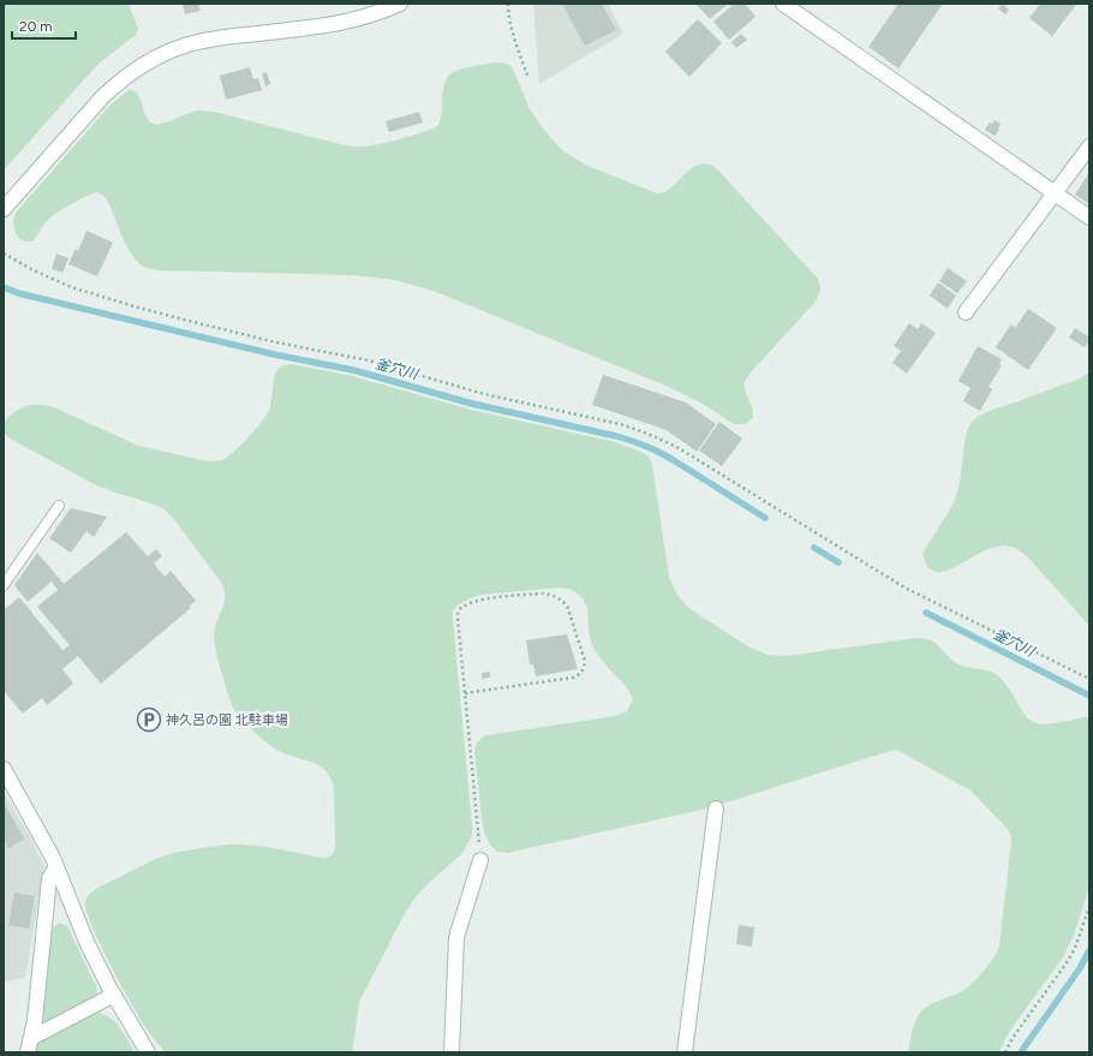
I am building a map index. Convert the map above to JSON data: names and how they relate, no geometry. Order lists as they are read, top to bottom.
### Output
{
  "water": ["釜穴川"],
  "places": {
    "parking": ["神久呂の園 北駐車場"]
  },
  "scale_bar": "20 m"
}
